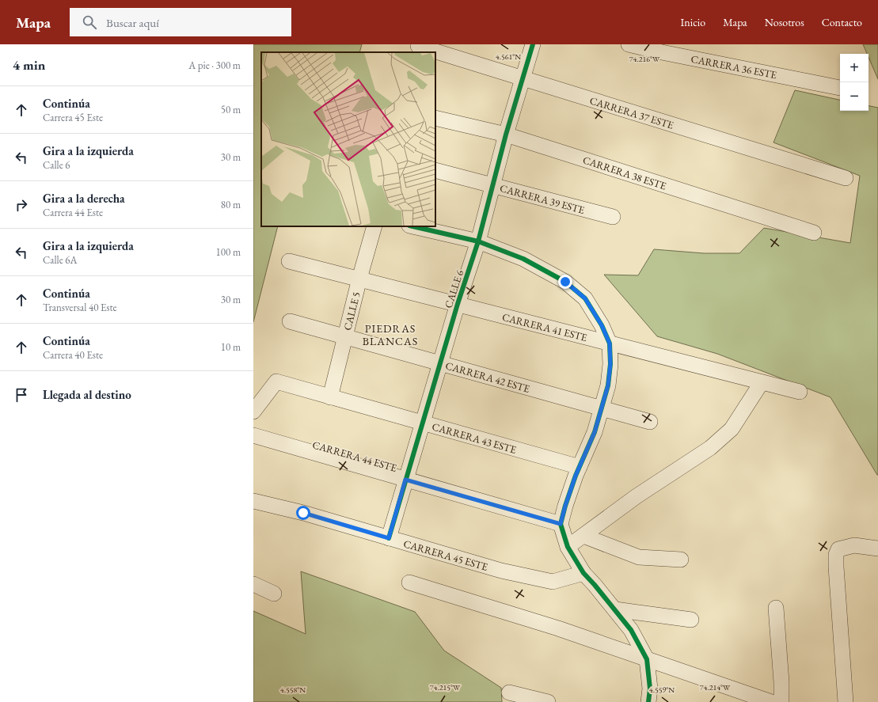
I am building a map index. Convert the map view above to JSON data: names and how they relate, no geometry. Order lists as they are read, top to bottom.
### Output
{
  "streets": {
    "street": [
      "CARRERA 36 ESTE",
      "CARRERA 37 ESTE",
      "CARRERA 38 ESTE",
      "CARRERA 39 ESTE",
      "CALLE 6",
      "CALLE 5",
      "CARRERA 41 ESTE",
      "CARRERA 42 ESTE",
      "CARRERA 43 ESTE",
      "CARRERA 44 ESTE",
      "CARRERA 45 ESTE"
    ]
  },
  "crossings": [
    ["CARRERA 37 ESTE", "CALLE 6"],
    ["CARRERA 38 ESTE", "CALLE 6"],
    ["CARRERA 39 ESTE", "CALLE 6"],
    ["CALLE 6", "CARRERA 41 ESTE"],
    ["CALLE 6", "CARRERA 42 ESTE"],
    ["CALLE 6", "CARRERA 43 ESTE"],
    ["CALLE 6", "CARRERA 44 ESTE"],
    ["CALLE 6", "CARRERA 45 ESTE"],
    ["CALLE 5", "CARRERA 41 ESTE"],
    ["CALLE 5", "CARRERA 42 ESTE"],
    ["CALLE 5", "CARRERA 43 ESTE"]
  ],
  "districts": ["PIEDRAS BLANCAS"],
  "page": {
    "header": "Mapa",
    "search": "Buscar aquí",
    "nav": [
      "Inicio",
      "Mapa",
      "Nosotros",
      "Contacto"
    ],
    "heading": ["4 min", "A pie · 300 m"],
    "map_buttons": ["+", "−"],
    "list": [
      ["Continúa", "Carrera 45 Este", "50 m"],
      ["Gira a la izquierda", "Calle 6", "30 m"],
      ["Gira a la derecha", "Carrera 44 Este", "80 m"],
      ["Gira a la izquierda", "Calle 6A", "100 m"],
      ["Continúa", "Transversal 40 Este", "30 m"],
      ["Continúa", "Carrera 40 Este", "10 m"],
      "Llegada al destino"
    ]
  },
  "coordinates": [
    "4.561°N",
    "74.216°W",
    "74.215°W",
    "74.214°W",
    "4.558°N",
    "4.559°N"
  ]
}
